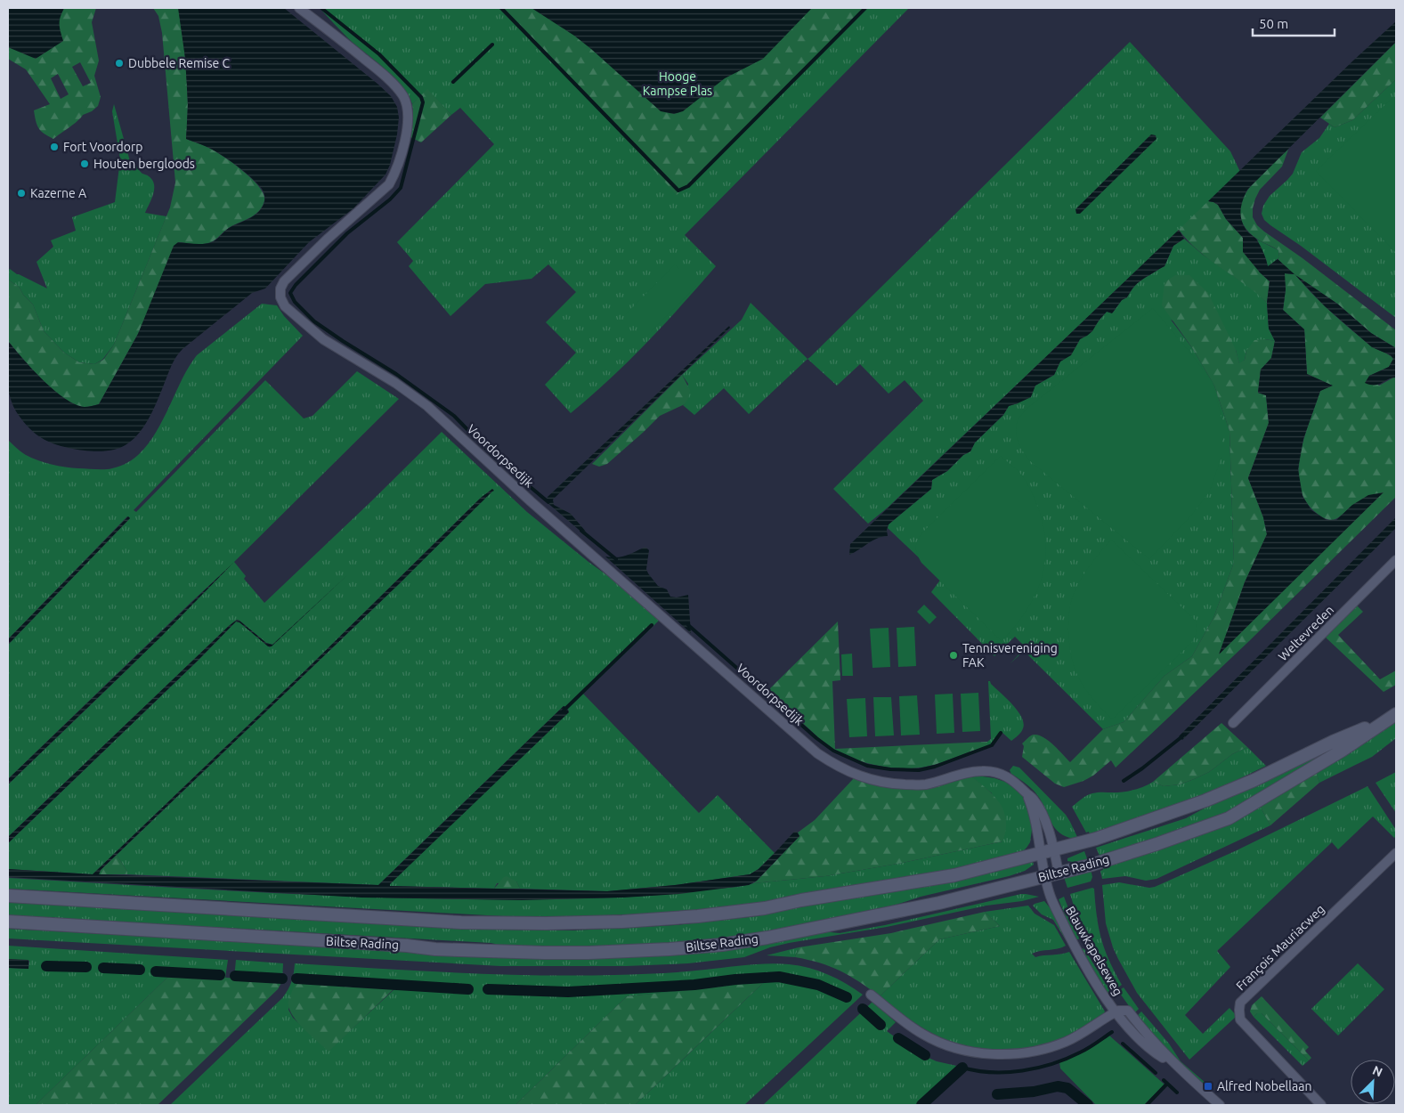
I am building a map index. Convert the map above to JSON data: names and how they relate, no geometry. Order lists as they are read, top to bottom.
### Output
{
  "streets": {
    "main road": ["Biltse Rading"],
    "street": [
      "Voordorpsedijk",
      "Weltevreden",
      "François Mauriacweg",
      "Blauwkapelseweg"
    ]
  },
  "crossings": [
    ["Voordorpsedijk", "Biltse Rading"],
    ["Voordorpsedijk", "Blauwkapelseweg"],
    ["Biltse Rading", "Blauwkapelseweg"]
  ],
  "parks": ["Hooge Kampse Plas"],
  "places": {
    "other": [
      "Dubbele Remise C",
      "Fort Voordorp",
      "Houten bergloods",
      "Kazerne A",
      "Tennisvereniging FAK"
    ],
    "transit": ["Alfred Nobellaan"]
  },
  "scale_bar": "50 m",
  "north": "top right"
}
